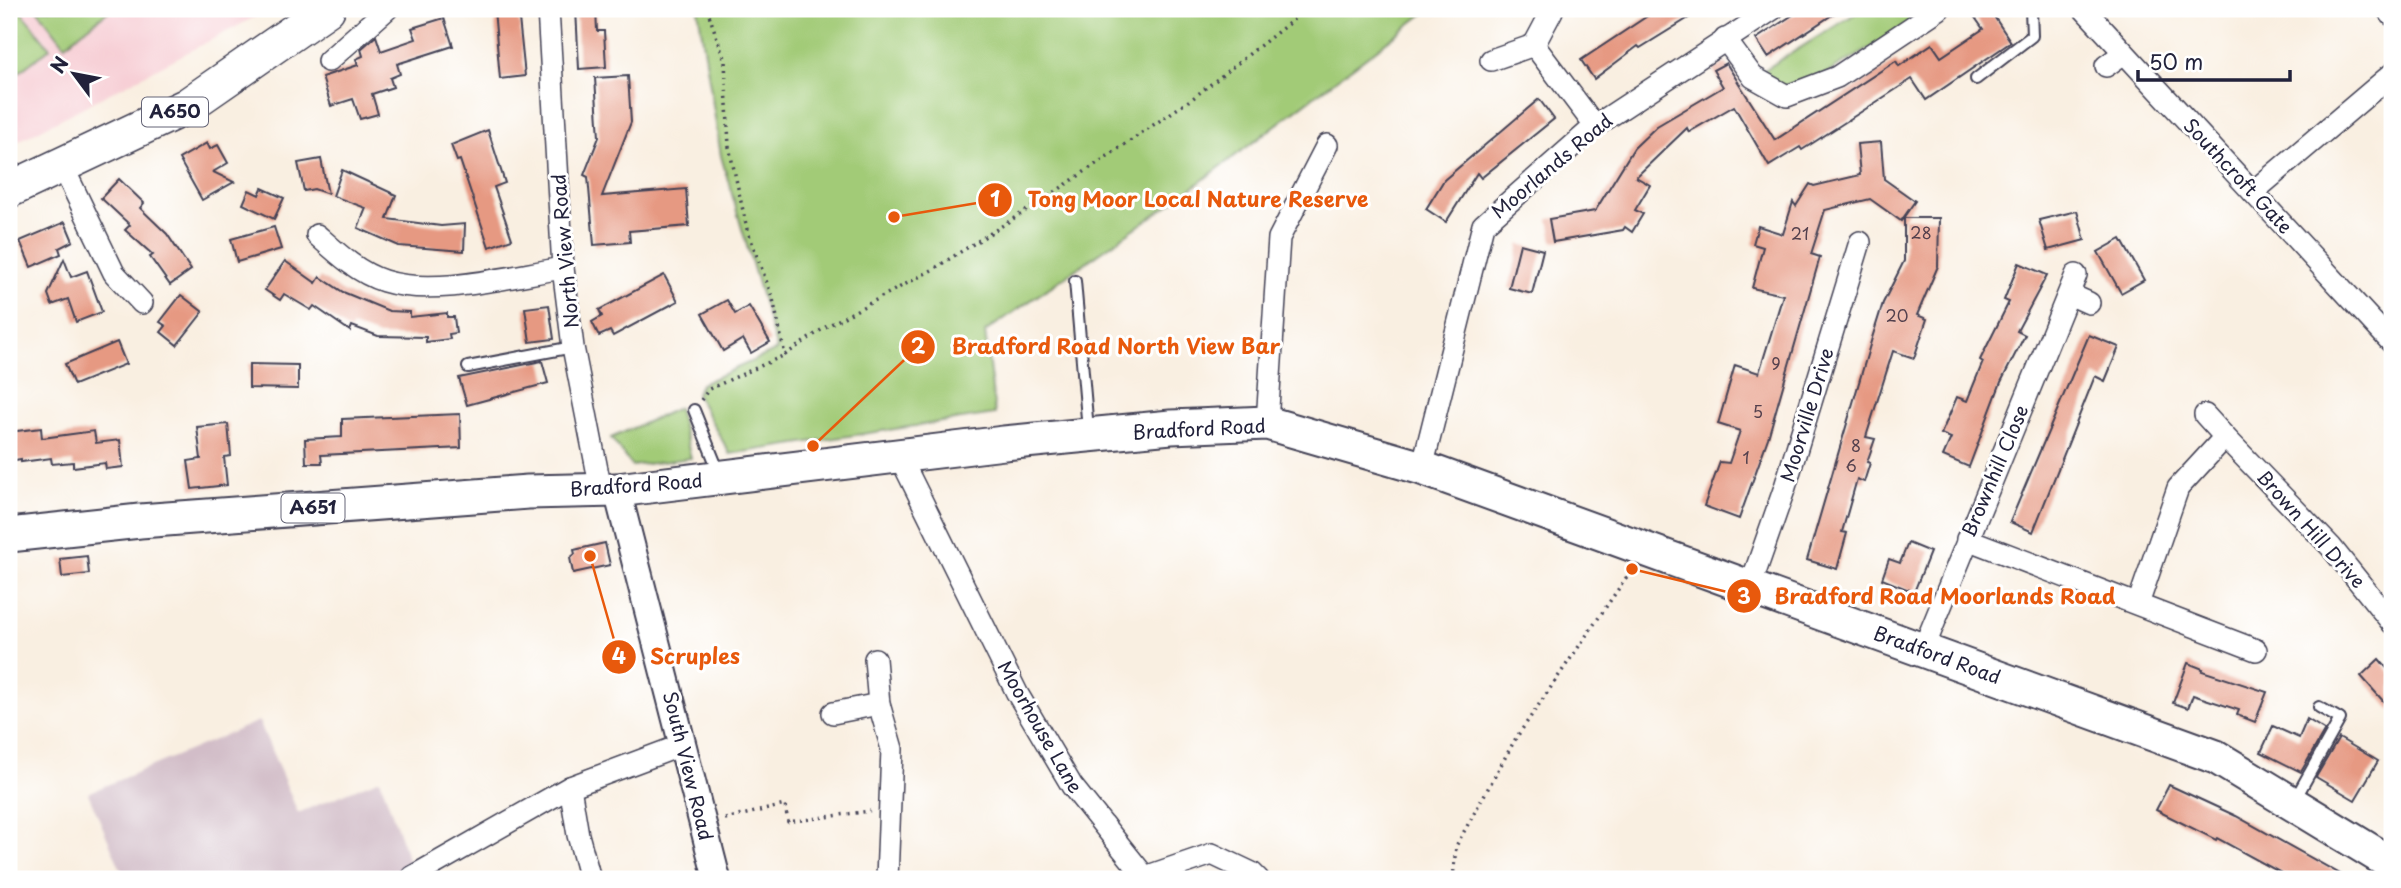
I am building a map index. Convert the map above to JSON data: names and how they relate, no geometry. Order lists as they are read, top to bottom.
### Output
{
  "streets": {
    "highway": ["A650"],
    "main road": ["Bradford Road", "A651"],
    "street": [
      "Moorlands Road",
      "Southcroft Gate",
      "North View Road",
      "Moorville Drive",
      "Brownhill Close",
      "Brown Hill Drive",
      "Moorhouse Lane",
      "South View Road"
    ]
  },
  "crossings": [
    ["Moorlands Road", "Bradford Road"],
    ["North View Road", "Bradford Road"],
    ["North View Road", "South View Road"],
    ["Moorville Drive", "Bradford Road"],
    ["Bradford Road", "Brownhill Close"],
    ["Bradford Road", "Moorhouse Lane"],
    ["Bradford Road", "South View Road"]
  ],
  "places": [
    "Tong Moor Local Nature Reserve",
    "Bradford Road North View Bar",
    "Scruples",
    "Bradford Road Moorlands Road"
  ],
  "house_numbers": [
    "28",
    "21",
    "20",
    "9",
    "5",
    "8",
    "1",
    "6"
  ],
  "scale_bar": "50 m",
  "north": "top left"
}
